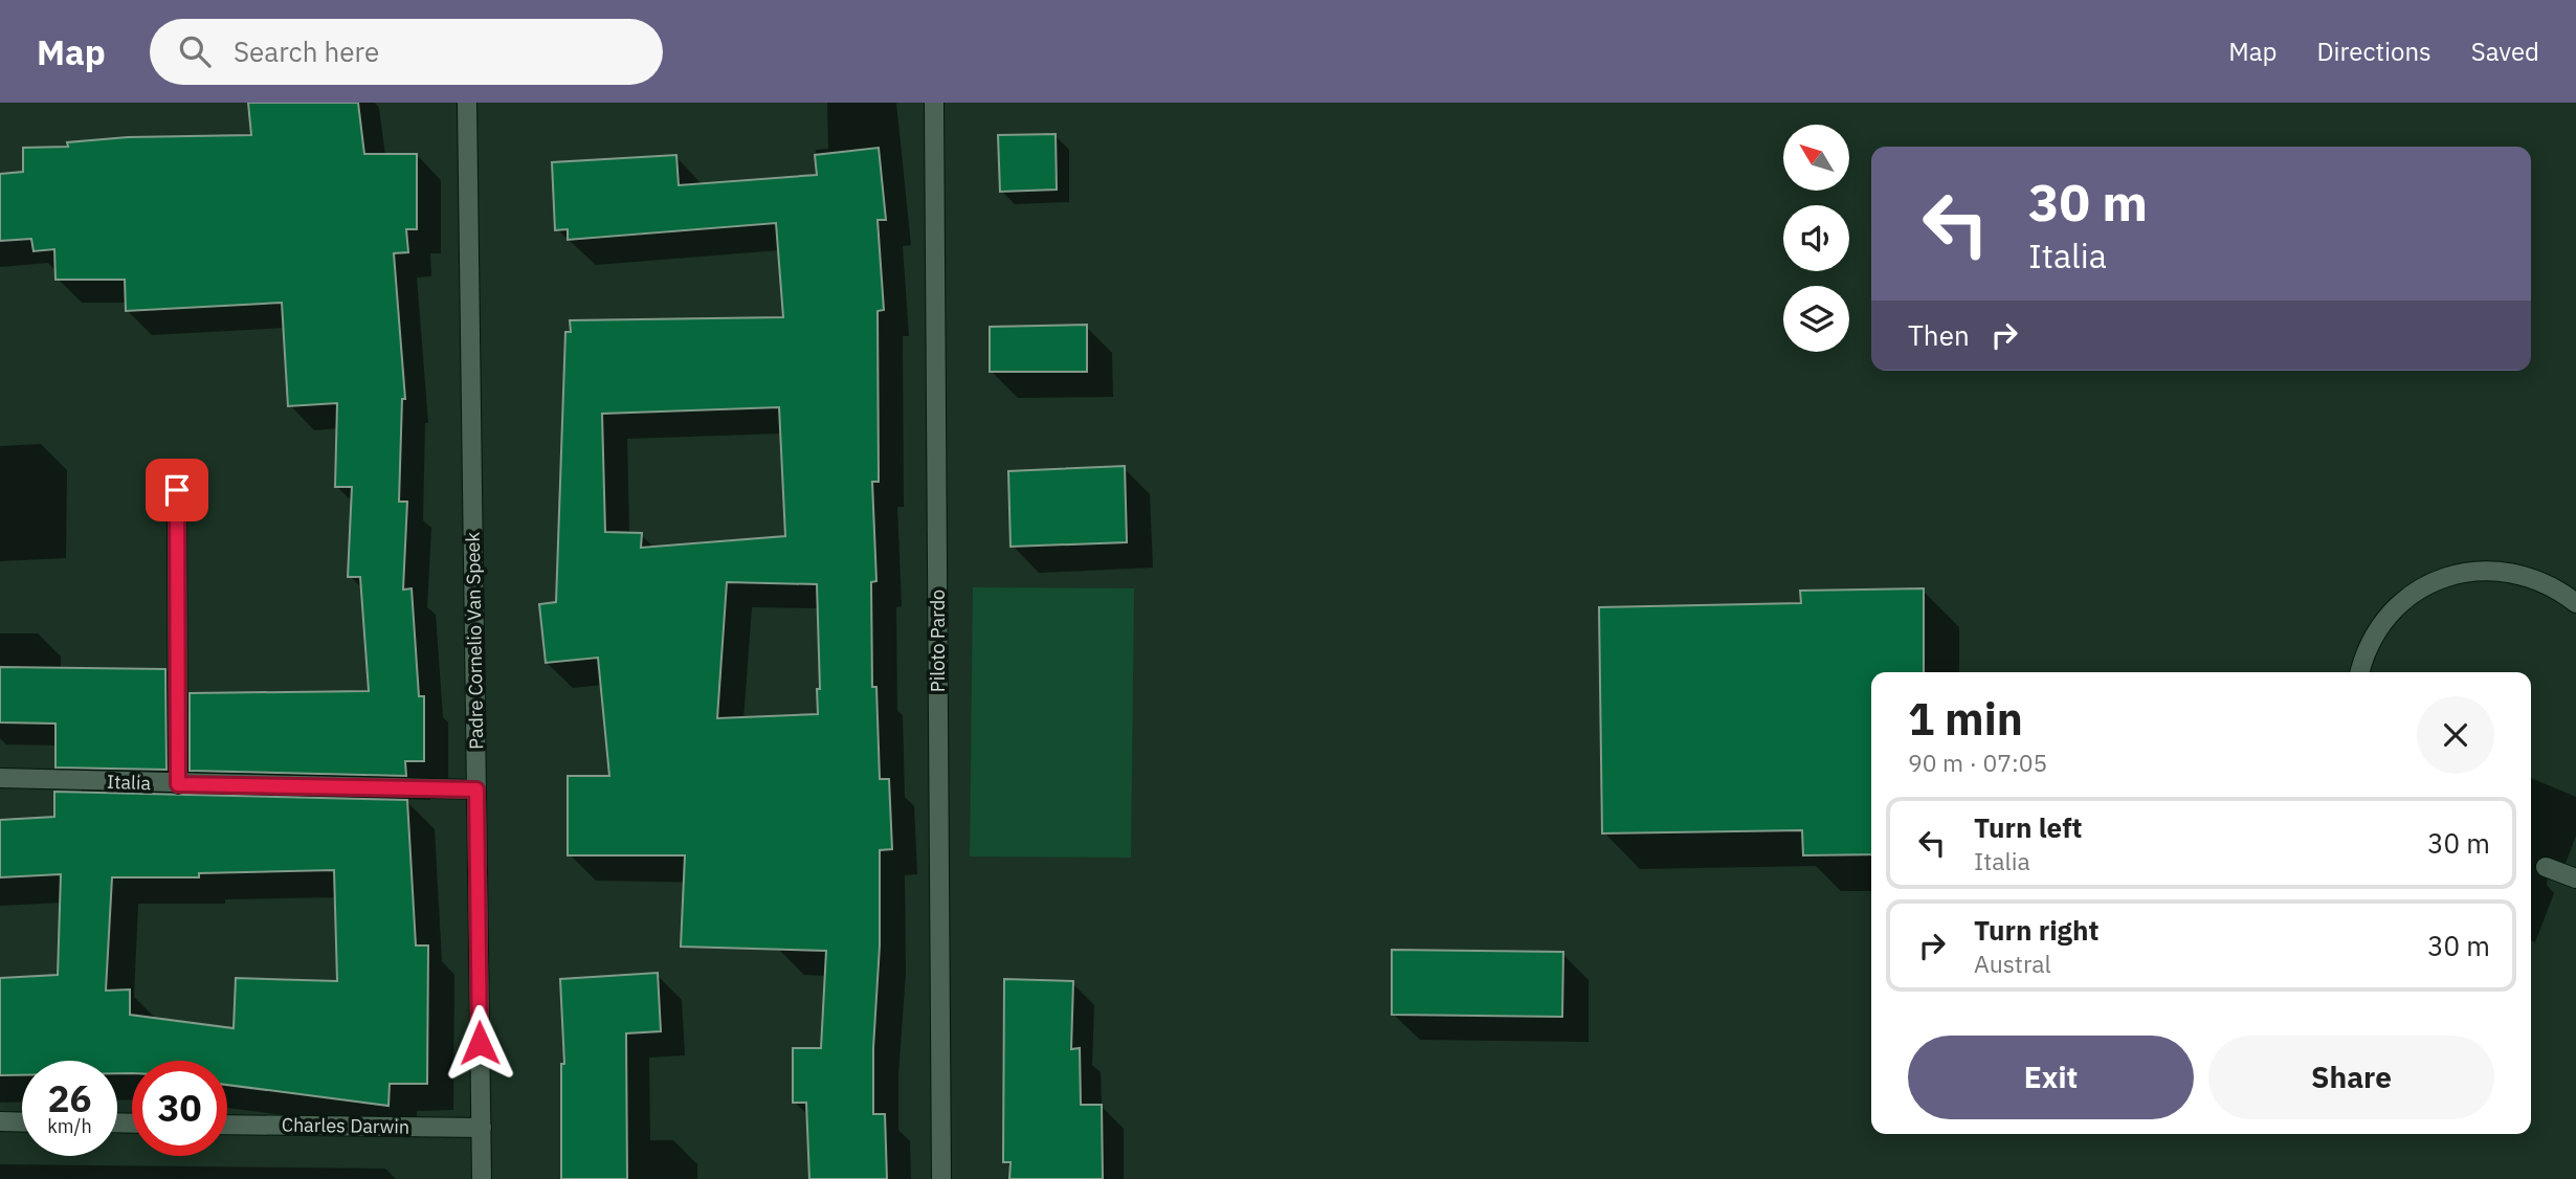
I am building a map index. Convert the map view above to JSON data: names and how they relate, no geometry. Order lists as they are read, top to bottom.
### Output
{
  "streets": {
    "street": [
      "Padre Cornelio Van Speek",
      "Piloto Pardo",
      "Italia",
      "Charles Darwin"
    ]
  },
  "crossings": [
    ["Padre Cornelio Van Speek", "Italia"],
    ["Padre Cornelio Van Speek", "Charles Darwin"]
  ],
  "north": "top left",
  "page": {
    "header": "Map",
    "search": "Search here",
    "nav": ["Map", "Directions", "Saved"],
    "turn": ["30 m", "Italia"],
    "then": "Then",
    "heading": ["1 min", "90 m · 07:05"],
    "list": [
      {
        "name": "Turn left",
        "note": "Italia",
        "value": "30 m"
      },
      {
        "name": "Turn right",
        "note": "Austral",
        "value": "30 m"
      }
    ],
    "buttons": ["Exit", "Share"],
    "speed": "26 km/h",
    "limit": "30"
  }
}
